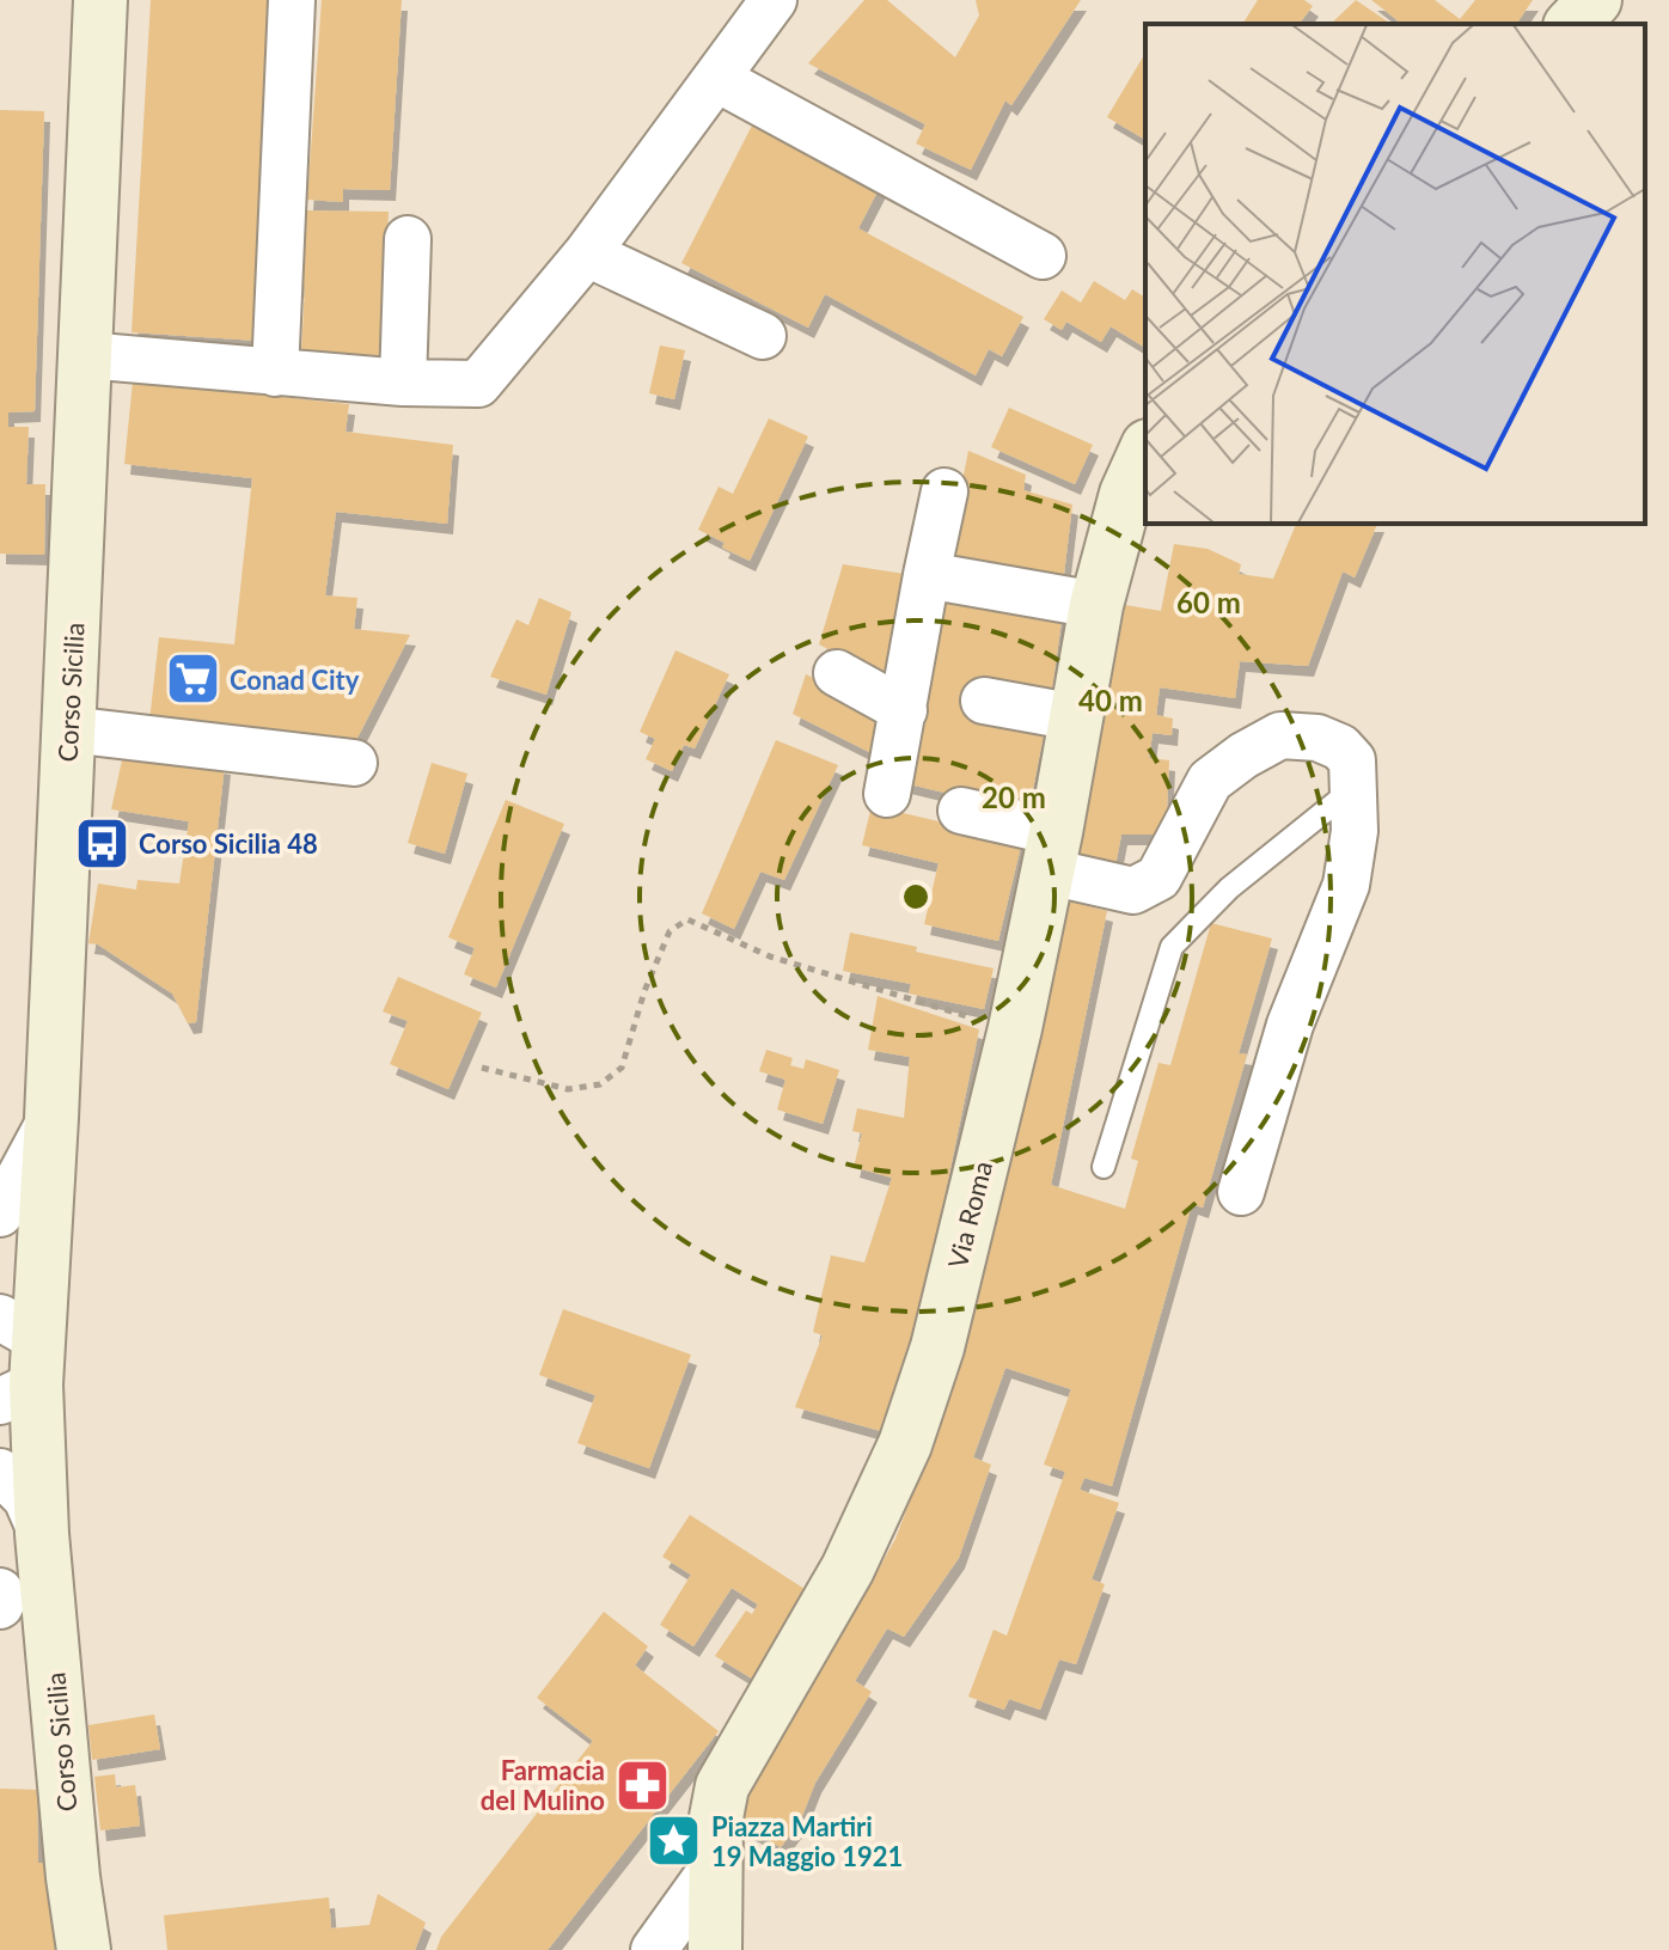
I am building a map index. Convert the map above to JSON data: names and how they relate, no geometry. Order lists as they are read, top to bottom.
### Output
{
  "streets": {
    "street": ["Corso Sicilia", "Via Roma"]
  },
  "places": {
    "supermarket": ["Conad City"],
    "bus stop": ["Corso Sicilia 48"],
    "pharmacy": ["Farmacia del Mulino"],
    "place": ["Piazza Martiri 19 Maggio 1921"]
  },
  "rings": ["60 m", "40 m", "20 m"]
}
